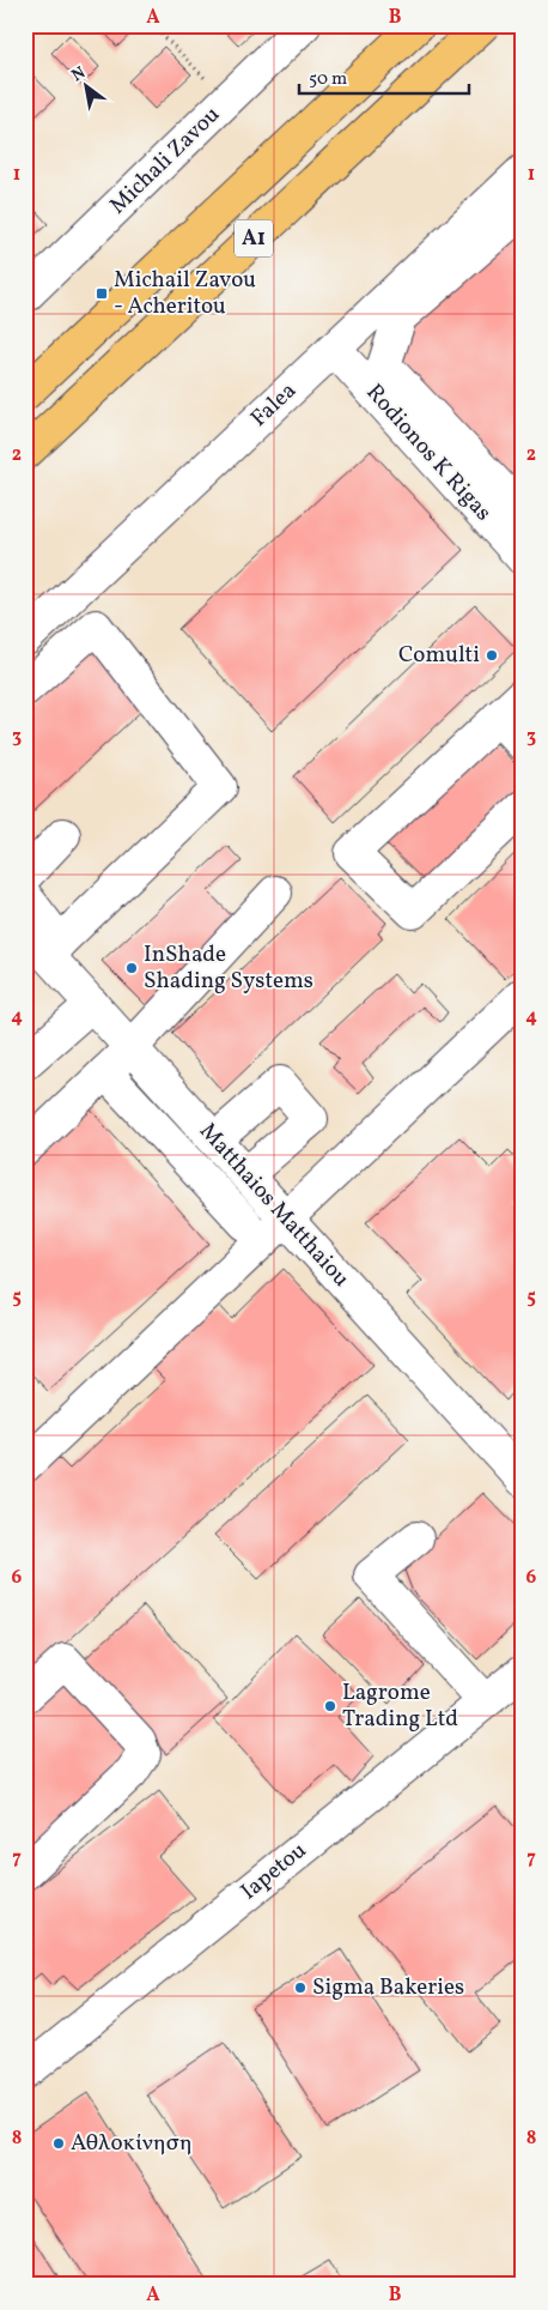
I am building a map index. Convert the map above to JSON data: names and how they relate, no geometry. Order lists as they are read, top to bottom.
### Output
{
  "streets": {
    "highway": ["A1"],
    "street": [
      "Michali Zavou",
      "Falea",
      "Rodionos K Rigas",
      "Matthaios Matthaiou",
      "Iapetou"
    ]
  },
  "crossings": [
    ["Falea", "Rodionos K Rigas"]
  ],
  "places": {
    "transit": ["Michail Zavou - Acheritou"],
    "other": [
      "Comulti",
      "InShade Shading Systems",
      "Lagrome Trading Ltd",
      "Sigma Bakeries",
      "Αθλοκίνηση"
    ]
  },
  "scale_bar": "50 m",
  "north": "top left",
  "grid": {
    "columns": ["A", "B"],
    "rows": [
      "1",
      "2",
      "3",
      "4",
      "5",
      "6",
      "7",
      "8"
    ]
  }
}
